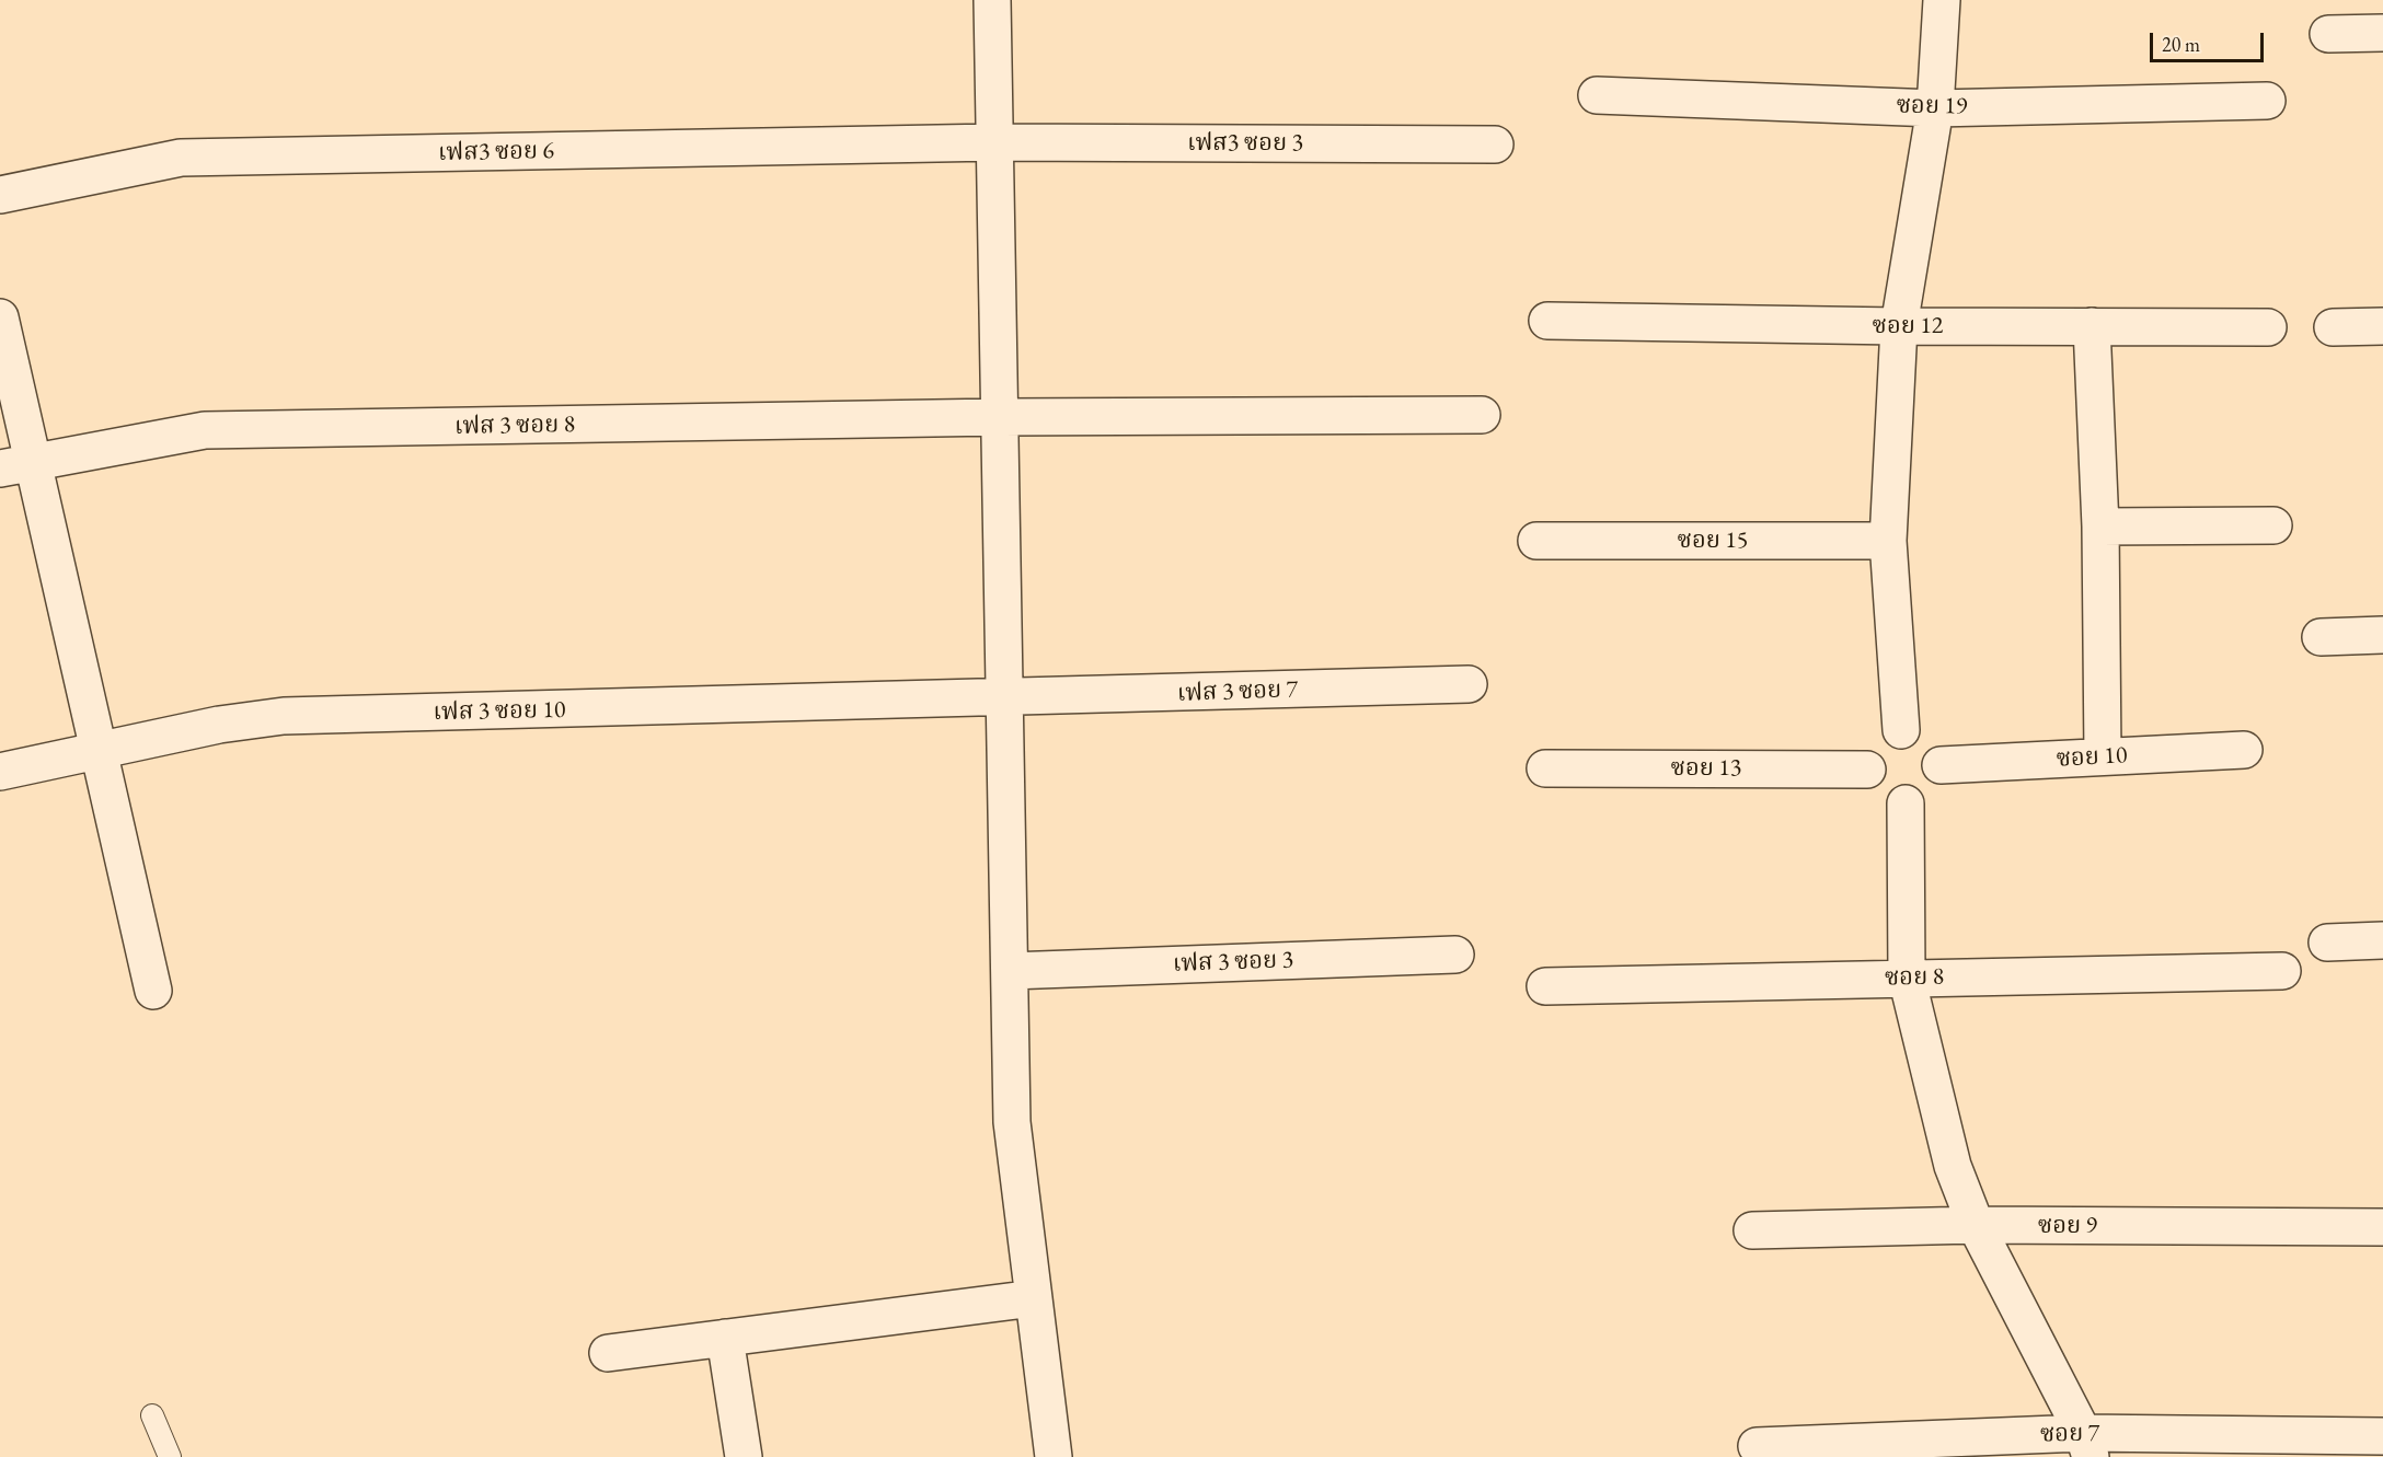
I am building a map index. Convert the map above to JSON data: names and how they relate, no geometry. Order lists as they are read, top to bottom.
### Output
{
  "streets": {
    "street": [
      "ซอย 19",
      "เฟส3 ซอย 3",
      "เฟส3 ซอย 6",
      "ซอย 12",
      "เฟส 3 ซอย 8",
      "ซอย 15",
      "เฟส 3 ซอย 7",
      "เฟส 3 ซอย 10",
      "ซอย 10",
      "ซอย 13",
      "เฟส 3 ซอย 3",
      "ซอย 8",
      "ซอย 9",
      "ซอย 7"
    ]
  },
  "crossings": [
    ["เฟส3 ซอย 3", "เฟส3 ซอย 6"],
    ["เฟส 3 ซอย 7", "เฟส 3 ซอย 10"],
    ["ซอย 10", "ซอย 13"]
  ],
  "scale_bar": "20 m"
}
